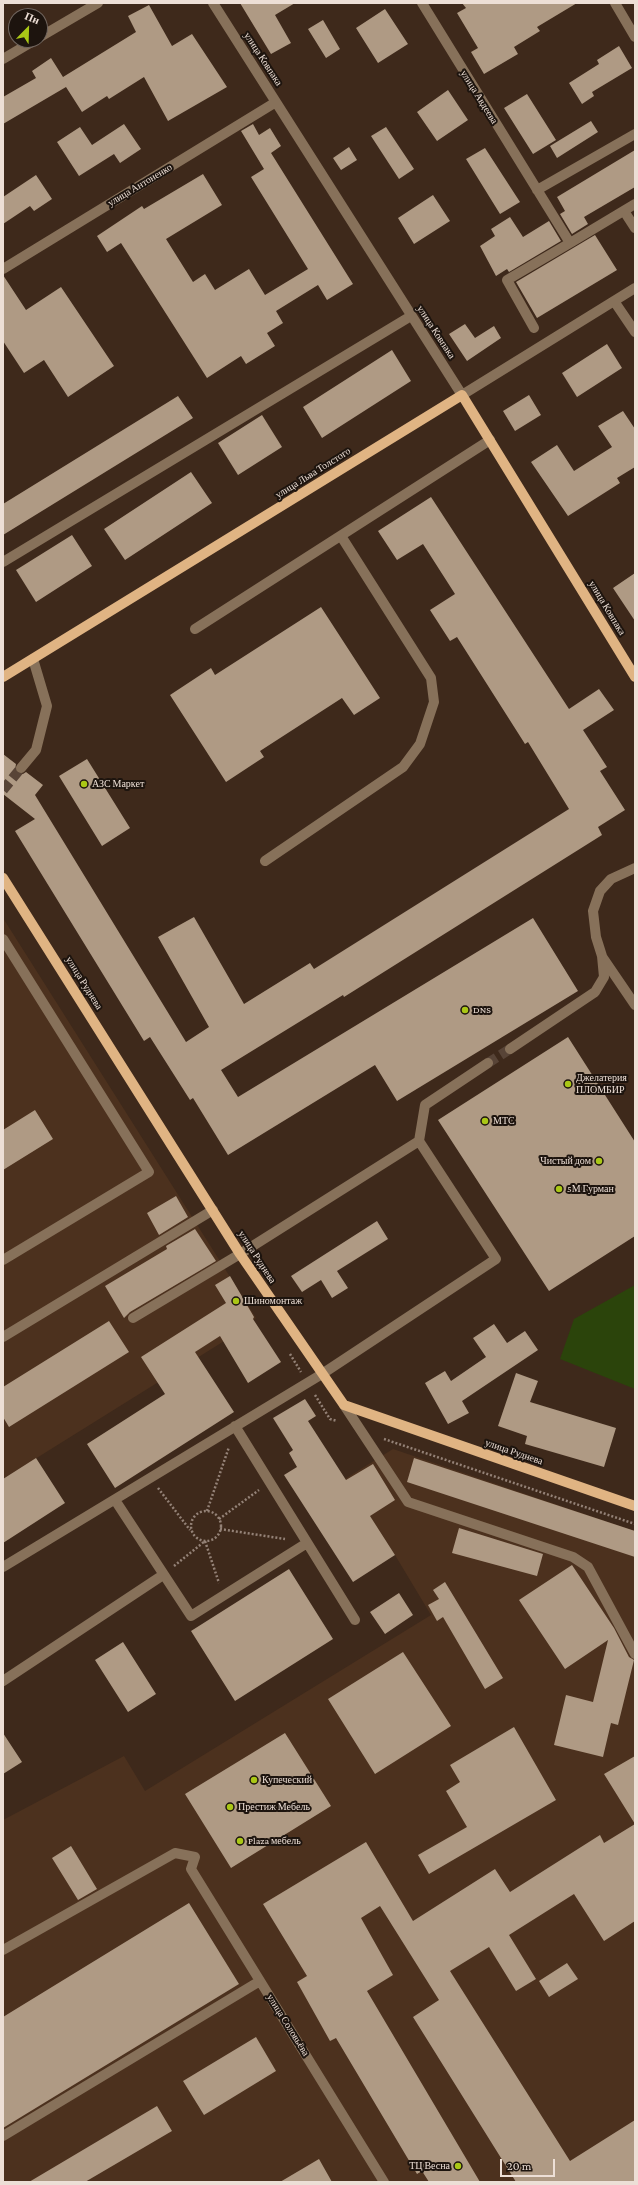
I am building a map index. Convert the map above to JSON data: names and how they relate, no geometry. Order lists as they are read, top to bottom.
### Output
{
  "streets": {
    "main road": ["улица Ковпака", "улица Льва Толстого", "улица Руднева"],
    "street": ["улица Авдеева", "улица Антоненко", "улица Соловьёва"]
  },
  "crossings": [
    ["улица Ковпака", "улица Антоненко"],
    ["улица Ковпака", "улица Льва Толстого"]
  ],
  "places": [
    "АЗС Маркет",
    "DNS",
    "Джелатерия ПЛОМБИР",
    "МТС",
    "Чистый дом",
    "5М Гурман",
    "Шиномонтаж",
    "Купеческий",
    "Престиж Мебель",
    "Plaza мебель",
    "ТЦ Весна"
  ],
  "scale_bar": "20 m",
  "north": "top right"
}
